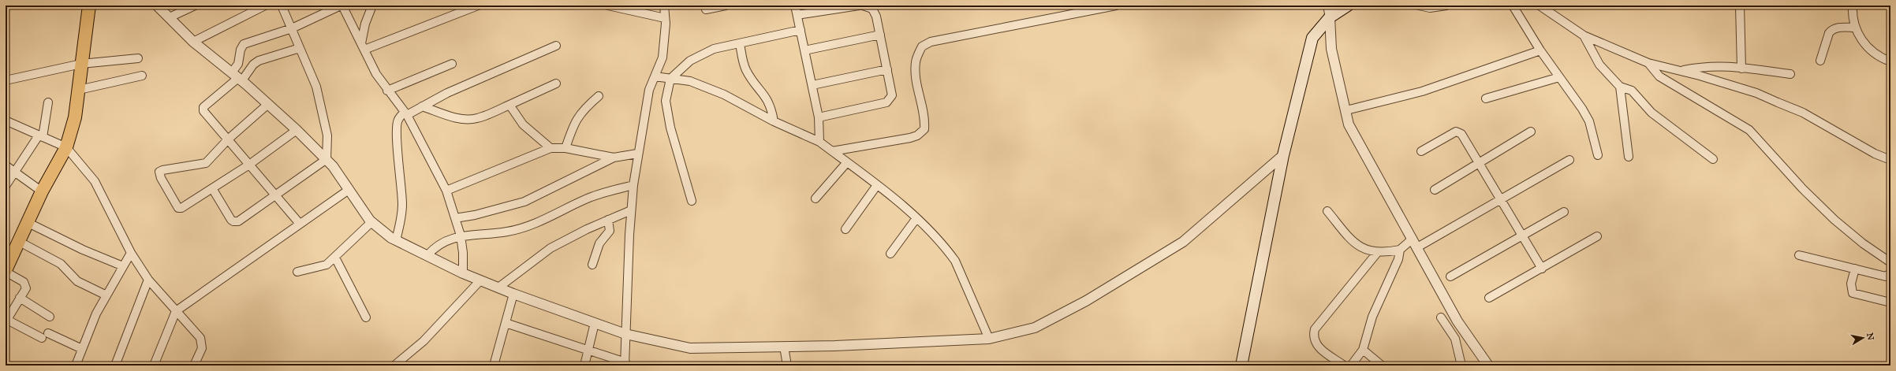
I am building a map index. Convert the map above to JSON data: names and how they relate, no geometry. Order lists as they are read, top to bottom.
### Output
{
  "north": "right"
}
